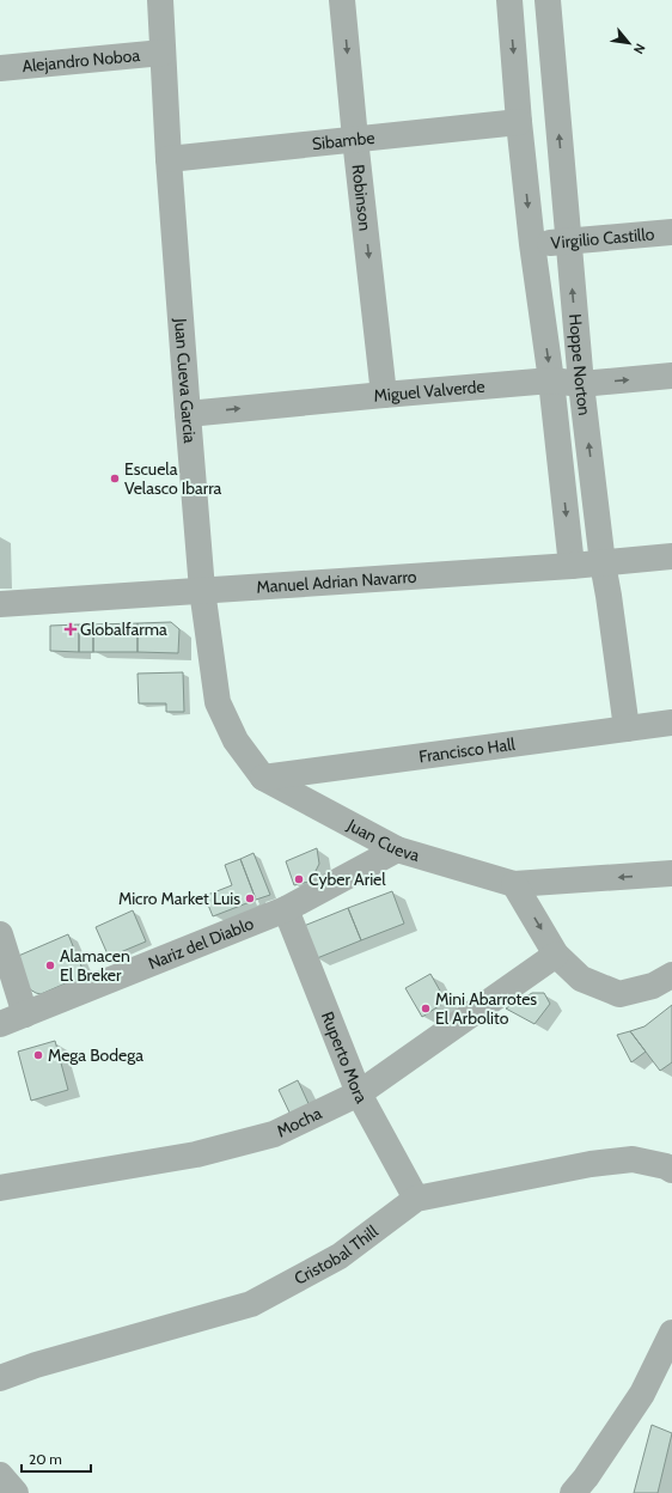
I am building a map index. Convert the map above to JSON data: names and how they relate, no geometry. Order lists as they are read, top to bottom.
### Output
{
  "streets": {
    "street": [
      "Alejandro Noboa",
      "Sibambe",
      "Robinson",
      "Virgilio Castillo",
      "Hoppe Norton",
      "Juan Cueva Garcia",
      "Miguel Valverde",
      "Manuel Adrian Navarro",
      "Francisco Hall",
      "Juan Cueva",
      "Nariz del Diablo",
      "Ruperto Mora",
      "Mocha",
      "Cristobal Thill"
    ]
  },
  "crossings": [
    ["Alejandro Noboa", "Juan Cueva Garcia"],
    ["Sibambe", "Robinson"],
    ["Sibambe", "Hoppe Norton"],
    ["Sibambe", "Juan Cueva Garcia"],
    ["Robinson", "Miguel Valverde"],
    ["Virgilio Castillo", "Hoppe Norton"],
    ["Hoppe Norton", "Miguel Valverde"],
    ["Hoppe Norton", "Manuel Adrian Navarro"],
    ["Hoppe Norton", "Francisco Hall"],
    ["Juan Cueva Garcia", "Miguel Valverde"],
    ["Juan Cueva Garcia", "Manuel Adrian Navarro"],
    ["Juan Cueva Garcia", "Francisco Hall"],
    ["Juan Cueva Garcia", "Juan Cueva"],
    ["Francisco Hall", "Juan Cueva"],
    ["Juan Cueva", "Nariz del Diablo"],
    ["Nariz del Diablo", "Ruperto Mora"],
    ["Ruperto Mora", "Mocha"],
    ["Ruperto Mora", "Cristobal Thill"]
  ],
  "one_way": ["Robinson", "Miguel Valverde", "Juan Cueva"],
  "places": {
    "other": [
      "Escuela Velasco Ibarra",
      "Cyber Ariel",
      "Micro Market Luis",
      "Alamacen El Breker",
      "Mini Abarrotes El Arbolito",
      "Mega Bodega"
    ],
    "health": ["Globalfarma"]
  },
  "scale_bar": "20 m",
  "north": "bottom right"
}
